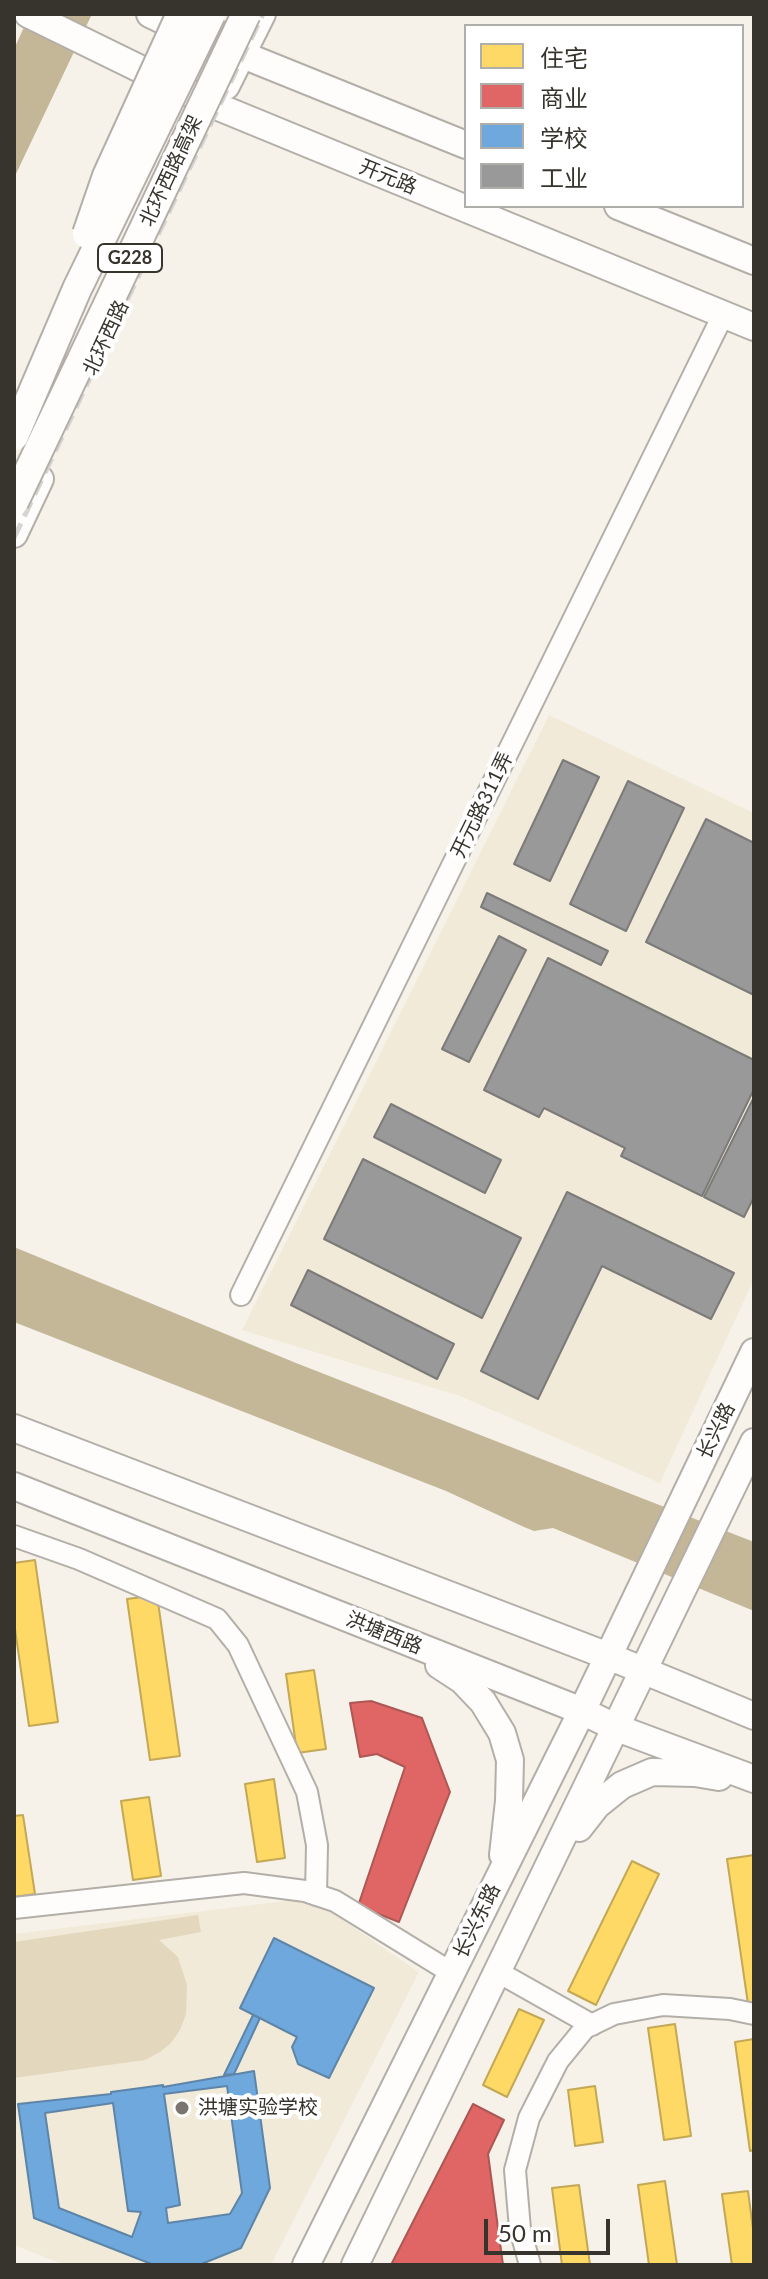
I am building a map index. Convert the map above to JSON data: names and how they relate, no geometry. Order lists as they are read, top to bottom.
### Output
{
  "streets": {
    "highway": ["北环西路高架", "G228"],
    "main road": [
      "开元路",
      "北环西路",
      "长兴路",
      "洪塘西路",
      "长兴东路"
    ],
    "street": ["开元路311弄"]
  },
  "crossings": [
    ["开元路", "北环西路"],
    ["开元路", "开元路311弄"],
    ["长兴路", "长兴东路"],
    ["洪塘西路", "长兴东路"]
  ],
  "places": ["洪塘实验学校"],
  "legend": [
    "住宅",
    "商业",
    "学校",
    "工业"
  ],
  "scale_bar": "50 m"
}
